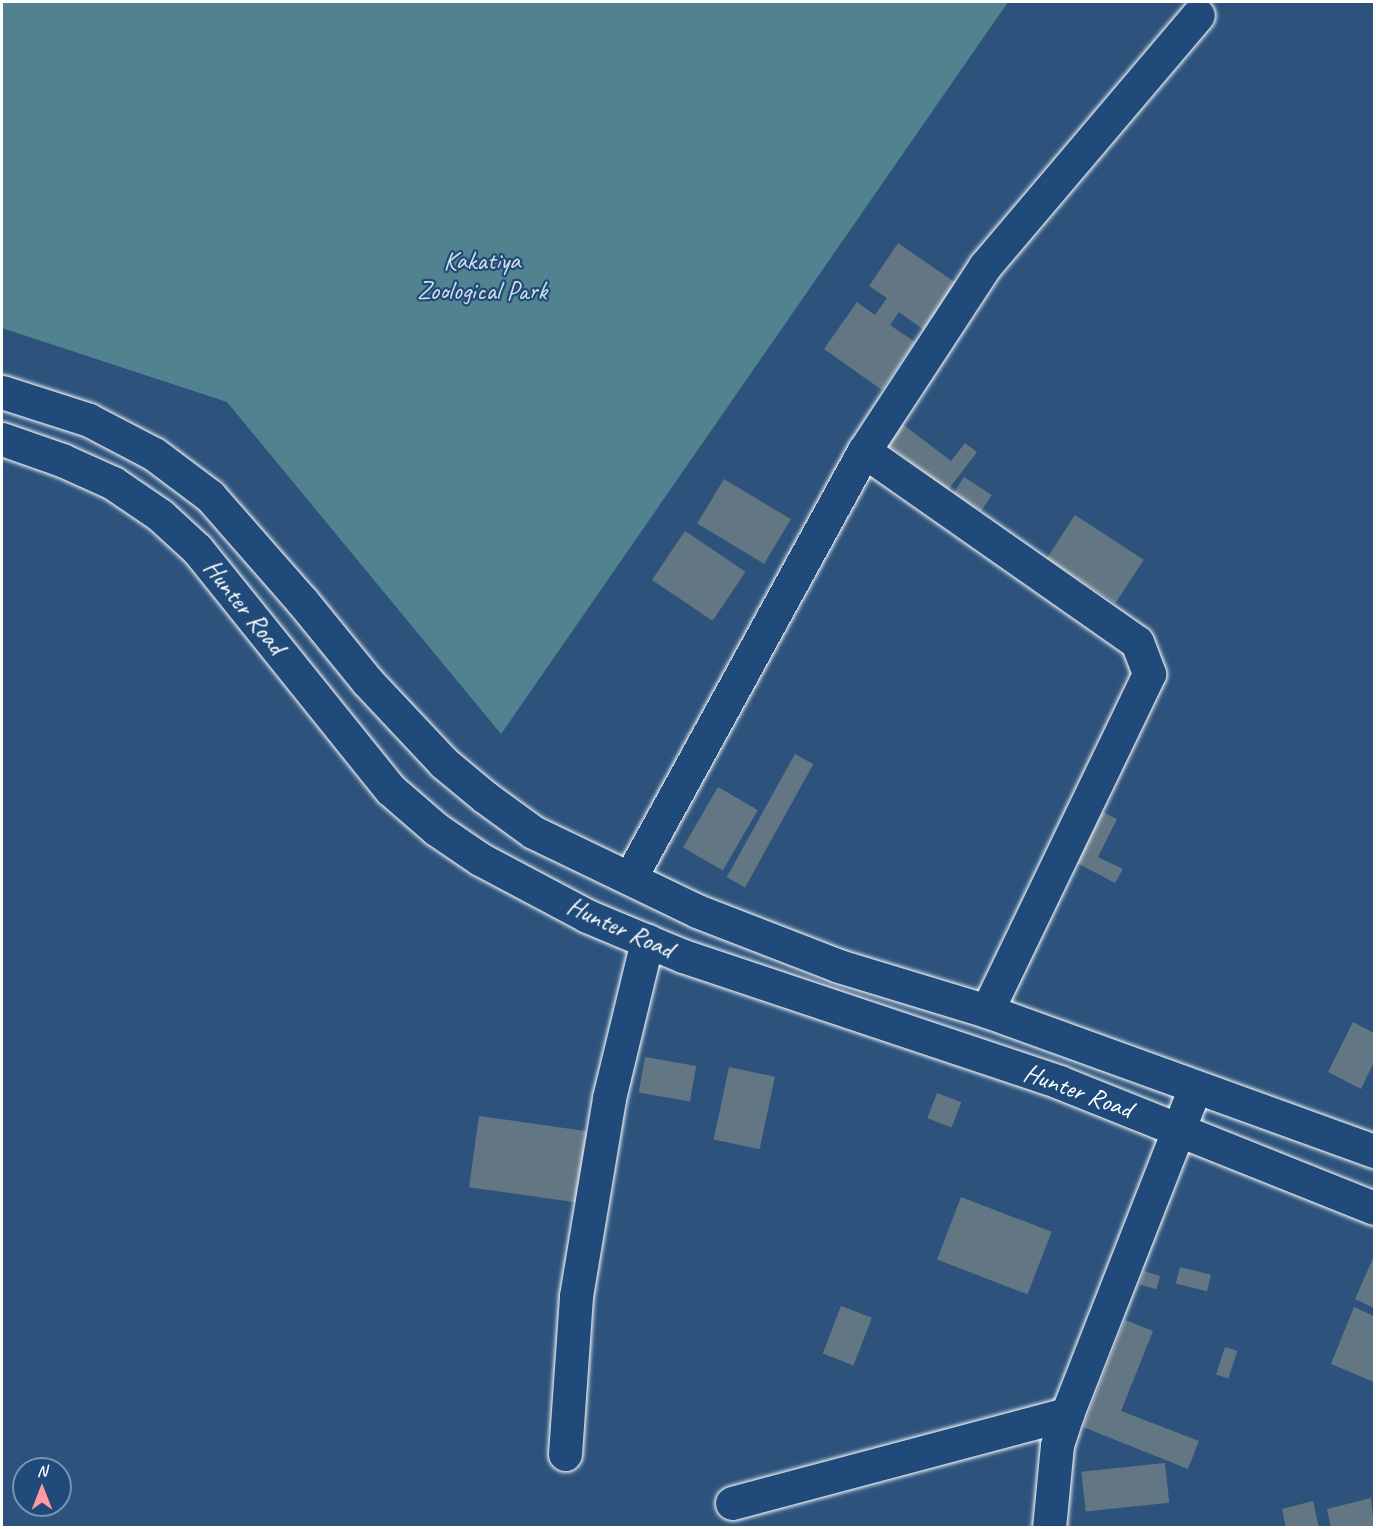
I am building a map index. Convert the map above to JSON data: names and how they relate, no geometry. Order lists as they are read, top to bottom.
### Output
{
  "streets": {
    "main road": ["Hunter Road"]
  },
  "parks": ["Kakatiya Zoological Park"],
  "north": "top"
}
